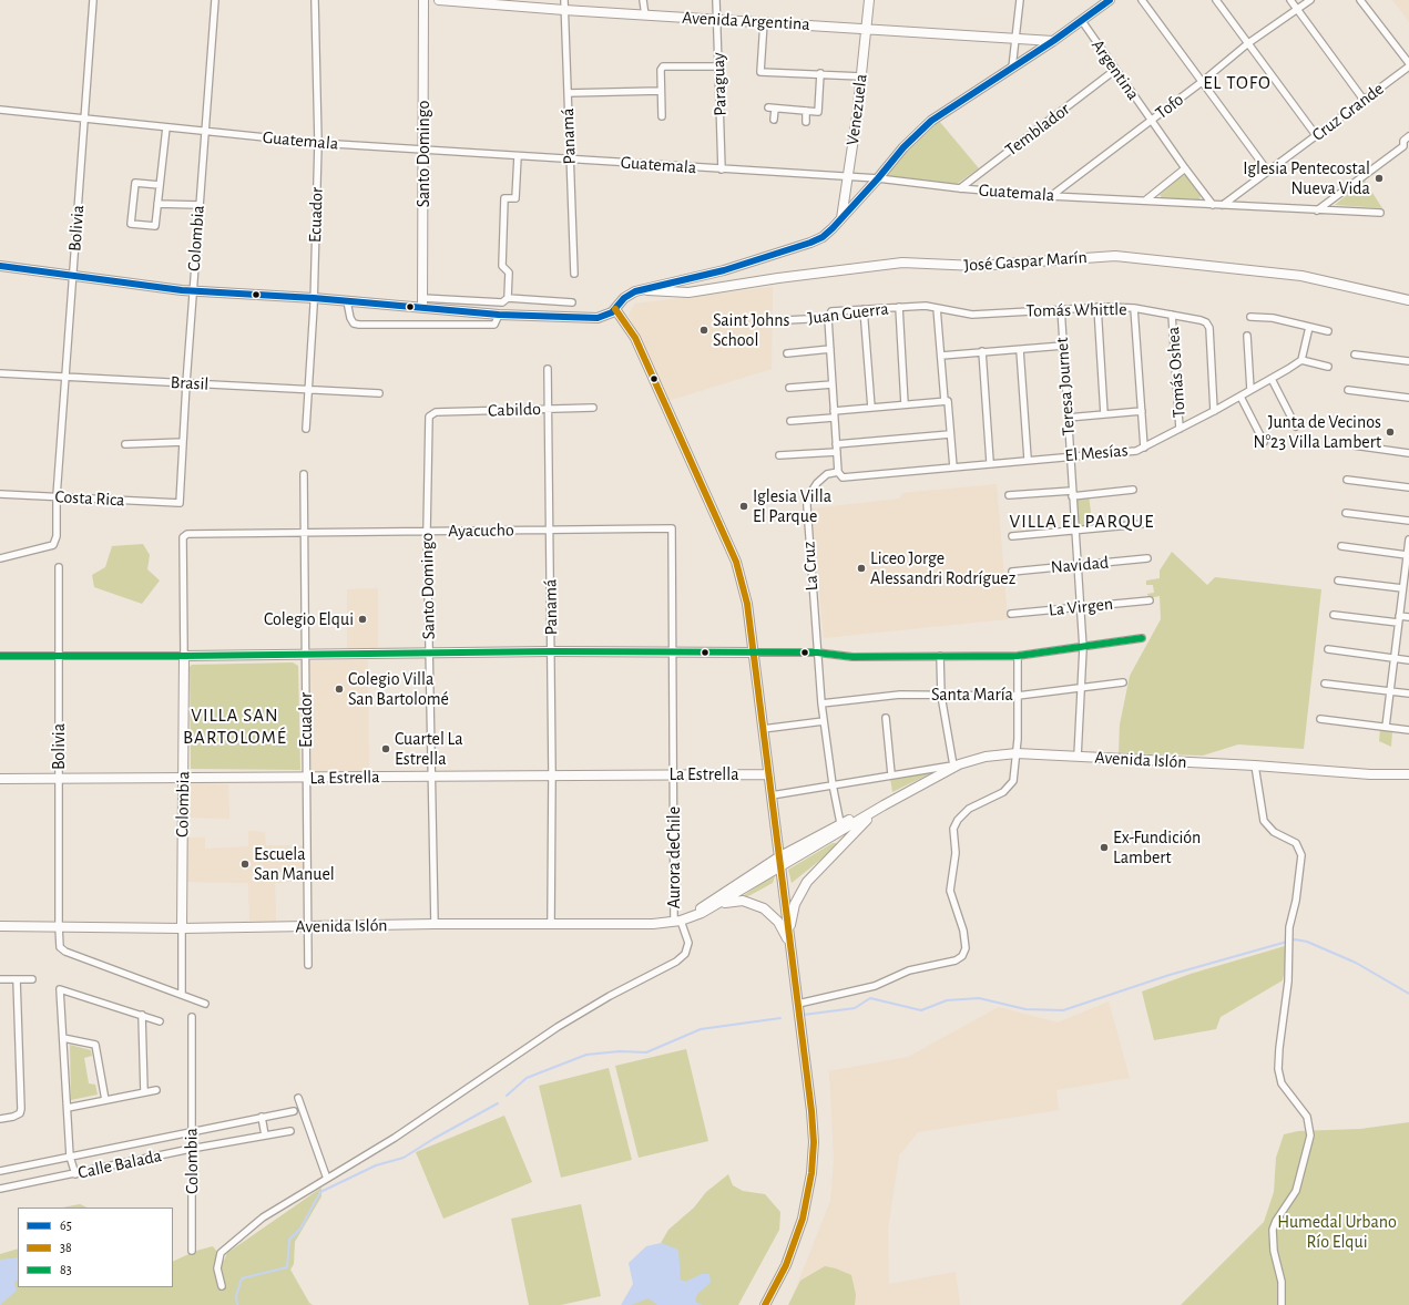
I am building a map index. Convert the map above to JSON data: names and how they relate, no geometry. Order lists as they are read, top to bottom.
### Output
{
  "streets": {
    "main road": [
      "Avenida Argentina",
      "Venezuela",
      "Santo Domingo",
      "Colombia",
      "José Gaspar Marín",
      "Avenida Islón",
      "La Estrella"
    ],
    "street": [
      "Argentina",
      "Paraguay",
      "Tofo",
      "Cruz Grande",
      "Temblador",
      "Panamá",
      "Guatemala",
      "Ecuador",
      "Bolivia",
      "Tomás Whittle",
      "Juan Guerra",
      "Tomás Oshea",
      "Brasil",
      "Teresa Journet",
      "Cabildo",
      "El Mesías",
      "Costa Rica",
      "Ayacucho",
      "Navidad",
      "La Cruz",
      "La Virgen",
      "Santa María",
      "Aurora deChile",
      "Calle Balada"
    ]
  },
  "crossings": [
    ["Avenida Argentina", "Paraguay"],
    ["Avenida Argentina", "Venezuela"],
    ["Avenida Argentina", "Panamá"],
    ["Argentina", "Tofo"],
    ["Argentina", "Temblador"],
    ["Argentina", "Guatemala"],
    ["Paraguay", "Guatemala"],
    ["Tofo", "Guatemala"],
    ["Venezuela", "Guatemala"],
    ["Cruz Grande", "Guatemala"],
    ["Temblador", "Guatemala"],
    ["Panamá", "Guatemala"],
    ["Panamá", "Cabildo"],
    ["Panamá", "Ayacucho"],
    ["Panamá", "Avenida Islón"],
    ["Panamá", "La Estrella"],
    ["Guatemala", "Santo Domingo"],
    ["Guatemala", "Ecuador"],
    ["Guatemala", "Bolivia"],
    ["Guatemala", "Colombia"],
    ["Santo Domingo", "Cabildo"],
    ["Santo Domingo", "Ayacucho"],
    ["Santo Domingo", "Avenida Islón"],
    ["Santo Domingo", "La Estrella"],
    ["Ecuador", "Brasil"],
    ["Ecuador", "Ayacucho"],
    ["Ecuador", "Avenida Islón"],
    ["Ecuador", "La Estrella"],
    ["Bolivia", "Colombia"],
    ["Bolivia", "Brasil"],
    ["Bolivia", "Costa Rica"],
    ["Bolivia", "Avenida Islón"],
    ["Bolivia", "La Estrella"],
    ["Colombia", "Brasil"],
    ["Colombia", "Costa Rica"],
    ["Colombia", "Ayacucho"],
    ["Colombia", "Avenida Islón"],
    ["Colombia", "La Estrella"],
    ["Colombia", "Calle Balada"],
    ["Tomás Whittle", "Juan Guerra"],
    ["Tomás Whittle", "Tomás Oshea"],
    ["Tomás Whittle", "Teresa Journet"],
    ["Tomás Whittle", "El Mesías"],
    ["Tomás Oshea", "El Mesías"],
    ["Teresa Journet", "El Mesías"],
    ["Teresa Journet", "Navidad"],
    ["Teresa Journet", "La Virgen"],
    ["Teresa Journet", "Santa María"],
    ["Teresa Journet", "Avenida Islón"],
    ["El Mesías", "La Cruz"],
    ["Ayacucho", "Aurora deChile"],
    ["La Cruz", "Santa María"],
    ["La Cruz", "Avenida Islón"],
    ["Avenida Islón", "Aurora deChile"],
    ["La Estrella", "Aurora deChile"]
  ],
  "districts": ["EL TOFO", "VILLA EL PARQUE", "VILLA SAN BARTOLOMÉ"],
  "parks": ["Humedal Urbano Río Elqui"],
  "places": [
    "Iglesia Pentecostal Nueva Vida",
    "Saint Johns School",
    "Junta de Vecinos N°23 Villa Lambert",
    "Iglesia Villa El Parque",
    "Liceo Jorge Alessandri Rodríguez",
    "Colegio Elqui",
    "Colegio Villa San Bartolomé",
    "Cuartel La Estrella",
    "Ex-Fundición Lambert",
    "Escuela San Manuel"
  ],
  "lines": ["transit line 65", "transit line 38", "transit line 83"],
  "legend": ["65", "38", "83"]
}
